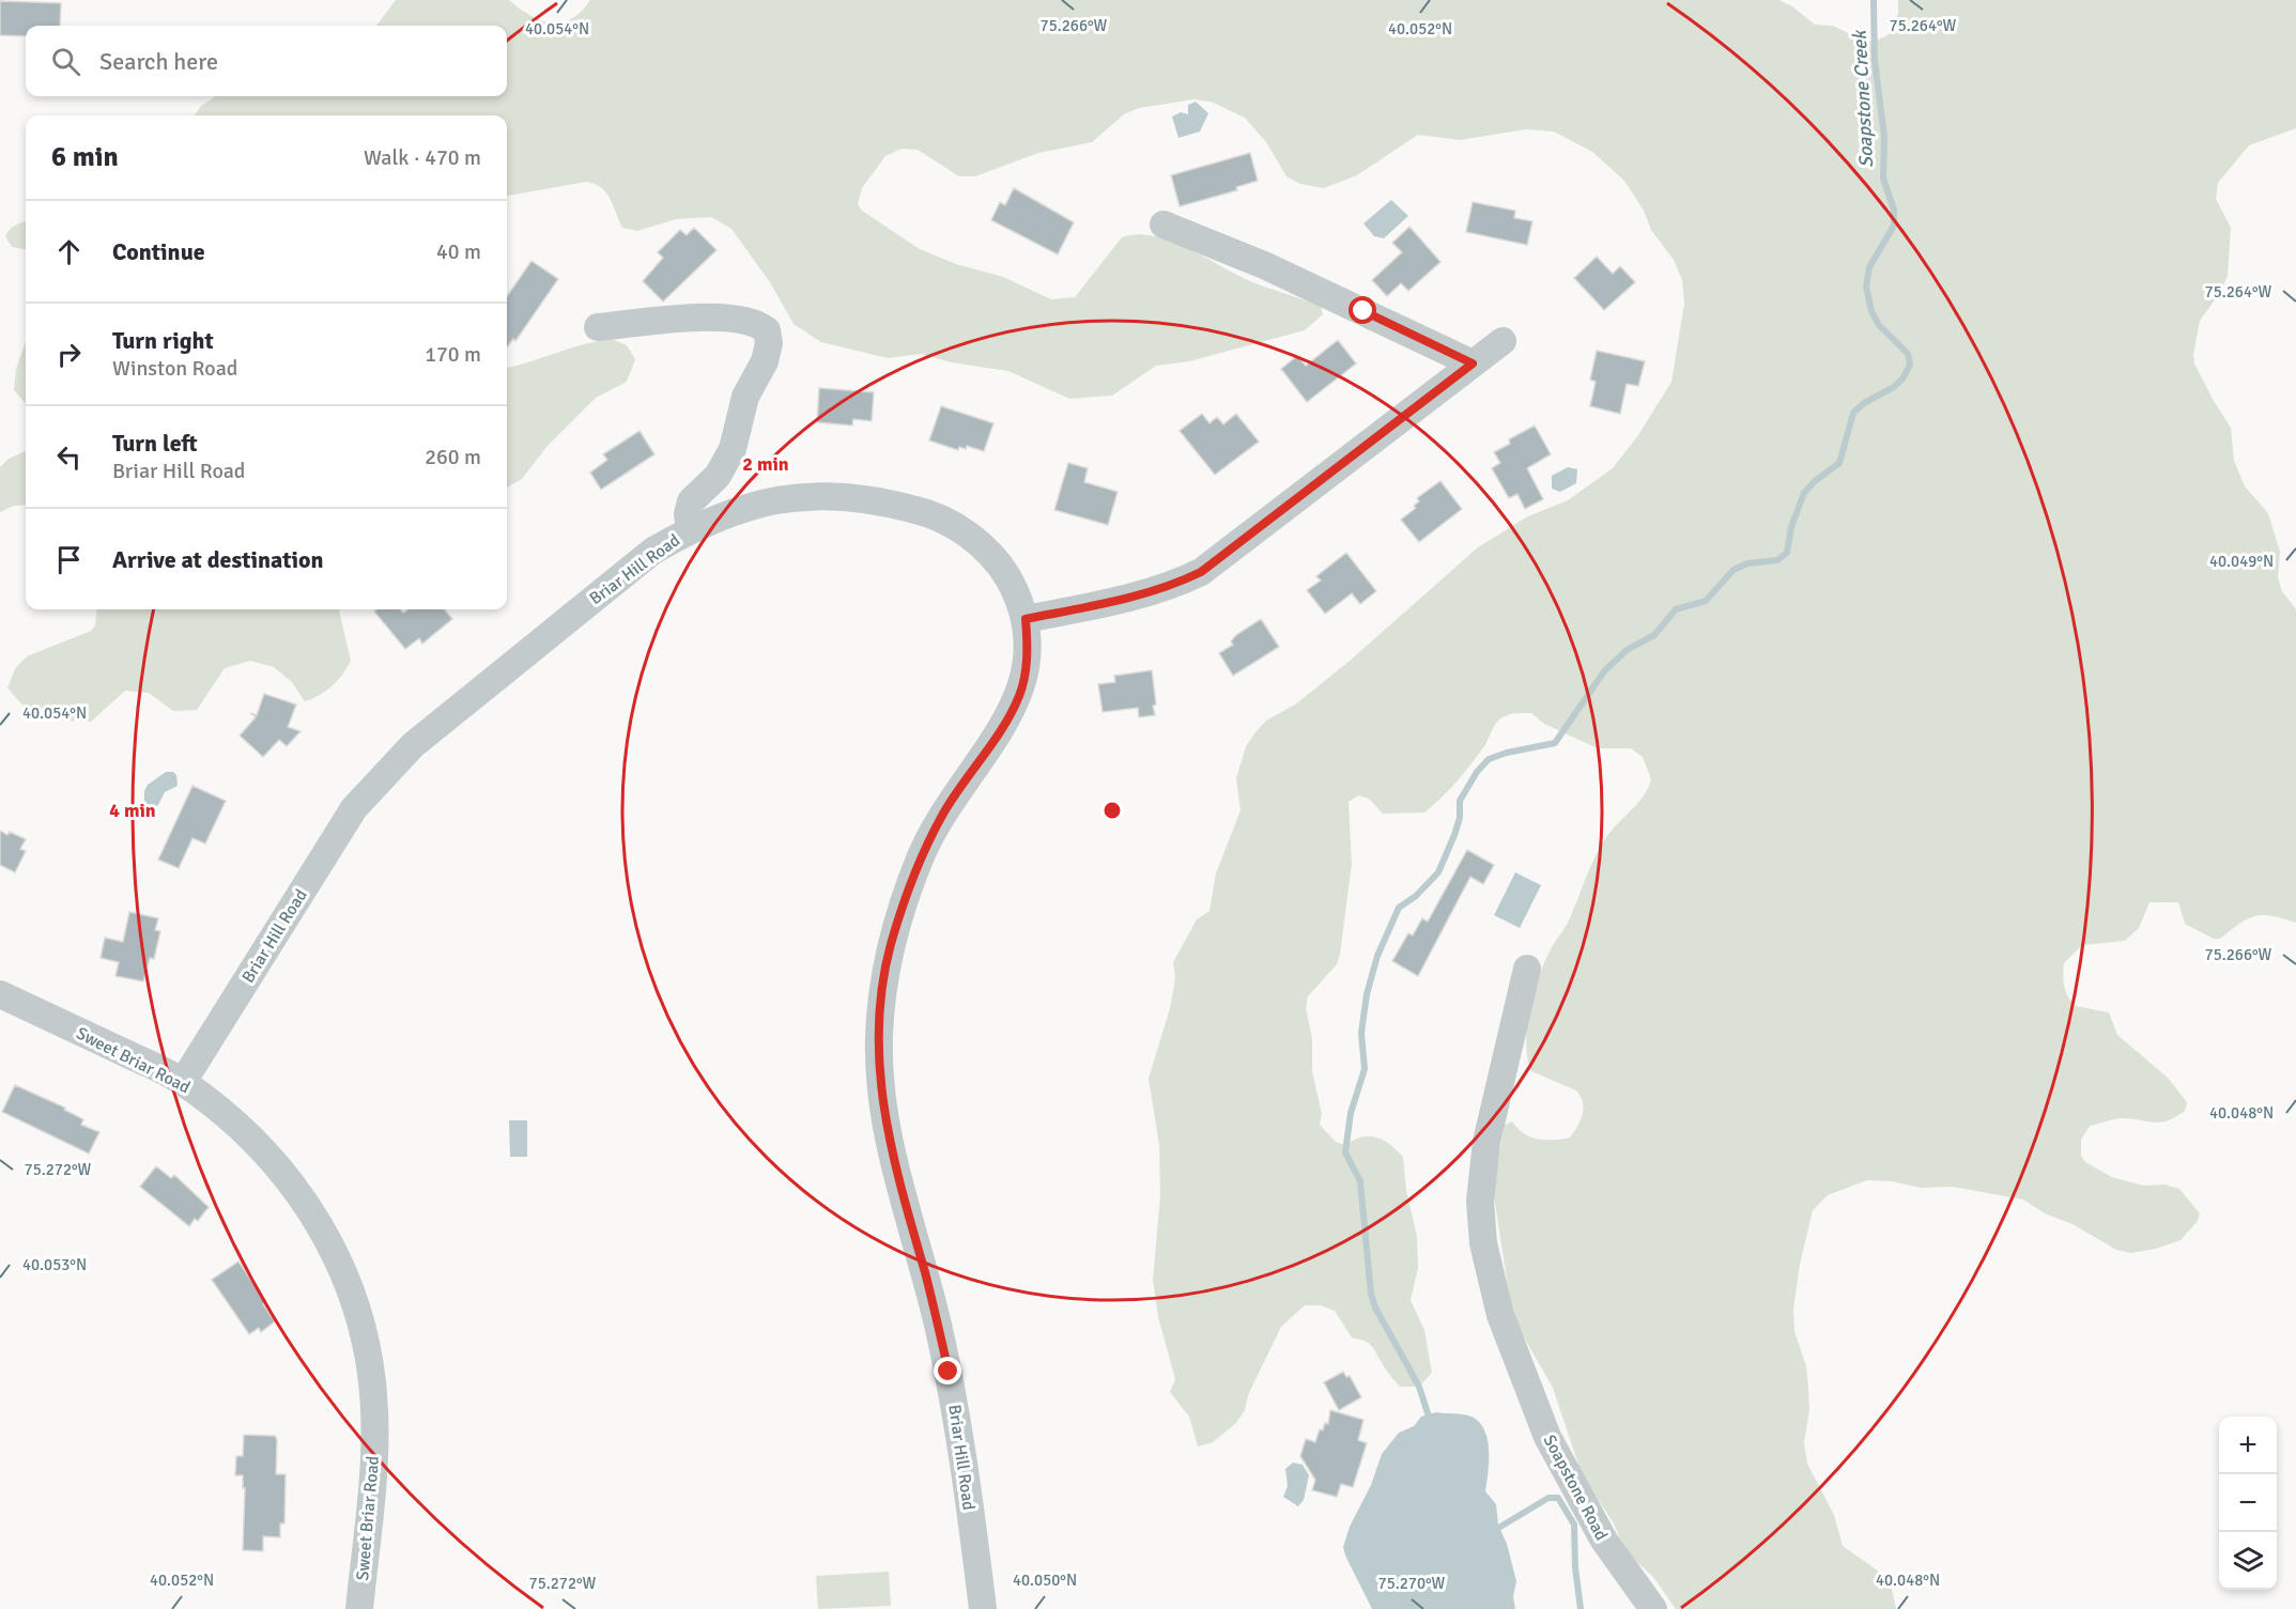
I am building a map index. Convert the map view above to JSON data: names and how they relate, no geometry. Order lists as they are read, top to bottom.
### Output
{
  "streets": {
    "street": ["Briar Hill Road", "Sweet Briar Road", "Soapstone Road"]
  },
  "crossings": [
    ["Briar Hill Road", "Sweet Briar Road"]
  ],
  "water": ["Soapstone Creek"],
  "page": {
    "search": "Search here",
    "heading": ["6 min", "Walk · 470 m"],
    "list": [
      ["Continue", "40 m"],
      ["Turn right", "Winston Road", "170 m"],
      ["Turn left", "Briar Hill Road", "260 m"],
      "Arrive at destination"
    ],
    "map_buttons": ["+", "−"]
  },
  "coordinates": [
    "75.264°W",
    "75.266°W",
    "40.054°N",
    "40.052°N",
    "40.049°N",
    "40.048°N",
    "75.272°W",
    "40.053°N",
    "40.050°N",
    "75.270°W"
  ],
  "rings": ["2 min", "4 min"]
}
